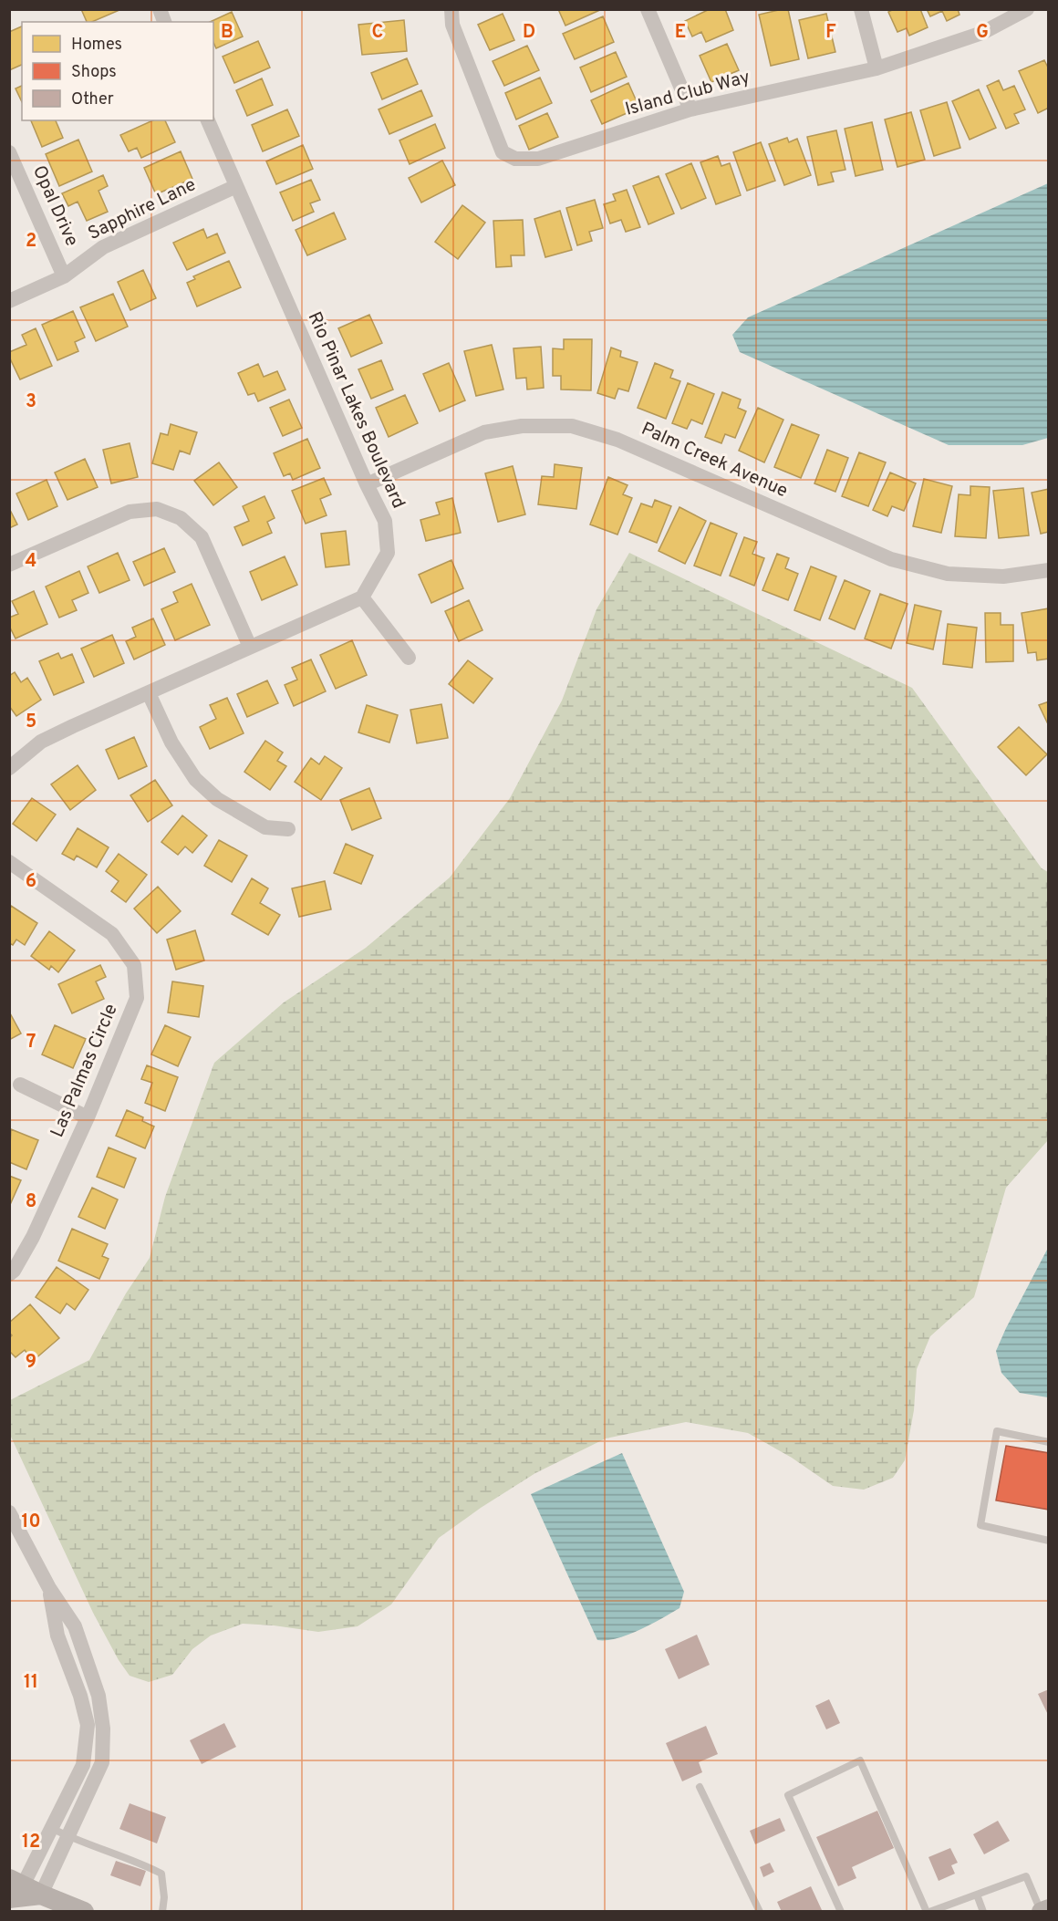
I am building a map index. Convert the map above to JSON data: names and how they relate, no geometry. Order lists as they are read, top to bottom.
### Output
{
  "streets": {
    "street": [
      "Island Club Way",
      "Opal Drive",
      "Sapphire Lane",
      "Rio Pinar Lakes Boulevard",
      "Palm Creek Avenue",
      "Las Palmas Circle"
    ]
  },
  "crossings": [
    ["Opal Drive", "Sapphire Lane"],
    ["Sapphire Lane", "Rio Pinar Lakes Boulevard"],
    ["Rio Pinar Lakes Boulevard", "Palm Creek Avenue"]
  ],
  "legend": ["Homes", "Shops", "Other"],
  "grid": {
    "columns": [
      "B",
      "C",
      "D",
      "E",
      "F",
      "G"
    ],
    "rows": [
      "2",
      "3",
      "4",
      "5",
      "6",
      "7",
      "8",
      "9",
      "10",
      "11",
      "12"
    ]
  }
}
